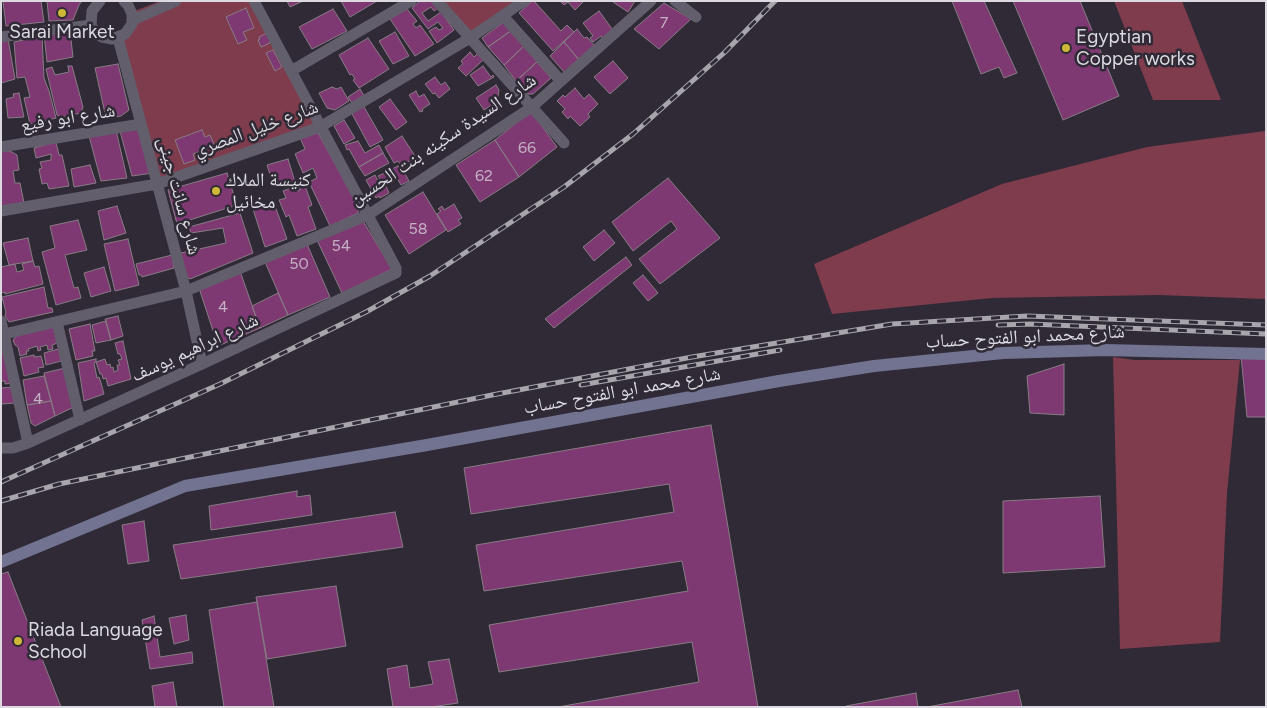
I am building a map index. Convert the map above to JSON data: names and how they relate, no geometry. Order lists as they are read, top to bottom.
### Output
{
  "streets": {
    "street": [
      "شارع ابو رفيع",
      "شارع خليل المصري",
      "شارع السيدة سكينه بنت الحسين",
      "شارع سانت جينى",
      "شارع محمد ابو الفتوح حساب",
      "شارع ابراهيم يوسف"
    ]
  },
  "crossings": [
    ["شارع ابو رفيع", "شارع سانت جينى"],
    ["شارع خليل المصري", "شارع سانت جينى"],
    ["شارع السيدة سكينه بنت الحسين", "شارع سانت جينى"],
    ["شارع السيدة سكينه بنت الحسين", "شارع ابراهيم يوسف"],
    ["شارع سانت جينى", "شارع ابراهيم يوسف"]
  ],
  "places": [
    "Sarai Market",
    "Egyptian Copper works",
    "كنيسة الملاك مخائيل",
    "Riada Language School"
  ],
  "house_numbers": [
    "7",
    "66",
    "62",
    "58",
    "54",
    "50",
    "4",
    "4"
  ]
}
